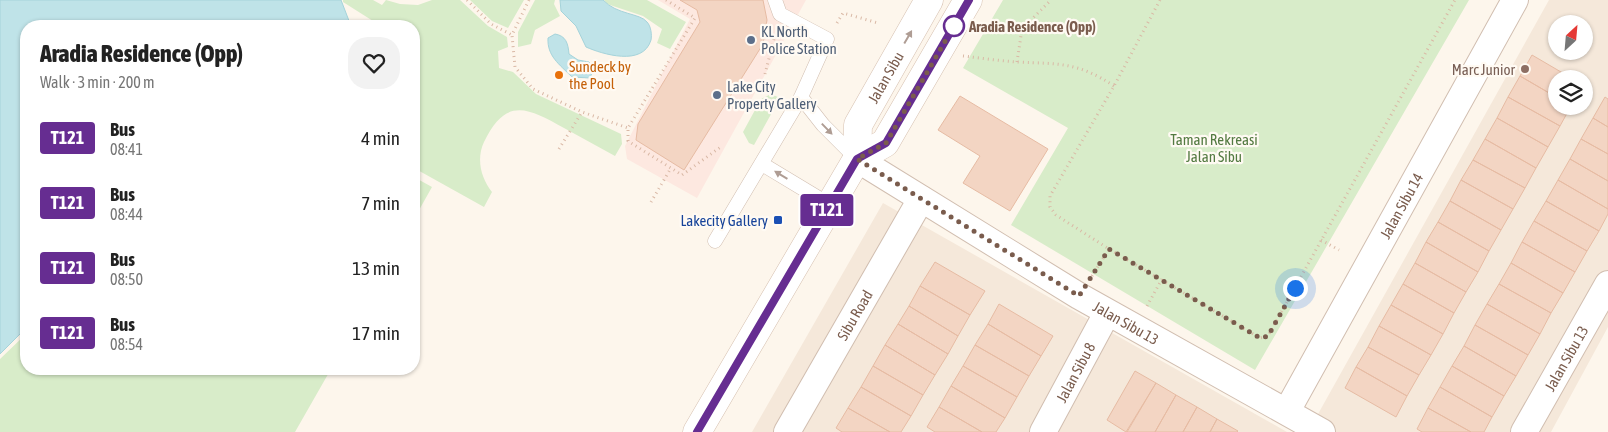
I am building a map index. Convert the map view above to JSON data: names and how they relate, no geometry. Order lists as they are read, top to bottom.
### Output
{
  "streets": {
    "street": [
      "Jalan Sibu",
      "Jalan Sibu 14",
      "Sibu Road",
      "Jalan Sibu 13",
      "Jalan Sibu 8"
    ]
  },
  "crossings": [
    ["Jalan Sibu", "Jalan Sibu 13"],
    ["Jalan Sibu 14", "Jalan Sibu 13"],
    ["Sibu Road", "Jalan Sibu 13"],
    ["Jalan Sibu 13", "Jalan Sibu 8"]
  ],
  "parks": ["Taman Rekreasi Jalan Sibu"],
  "places": {
    "other": [
      "Aradia Residence (Opp)",
      "KL North Police Station",
      "Marc Junior",
      "Sundeck by the Pool",
      "Lake City Property Gallery"
    ],
    "transit": ["Lakecity Gallery"]
  },
  "lines": ["bus line T121"],
  "north": "top right",
  "page": {
    "on_map": "T121",
    "heading": ["Aradia Residence (Opp)", "Walk · 3 min · 200 m"],
    "list": [
      {
        "mark": "T121",
        "name": "Bus",
        "note": "08:41",
        "value": "4 min"
      },
      {
        "mark": "T121",
        "name": "Bus",
        "note": "08:44",
        "value": "7 min"
      },
      {
        "mark": "T121",
        "name": "Bus",
        "note": "08:50",
        "value": "13 min"
      },
      {
        "mark": "T121",
        "name": "Bus",
        "note": "08:54",
        "value": "17 min"
      }
    ]
  }
}
